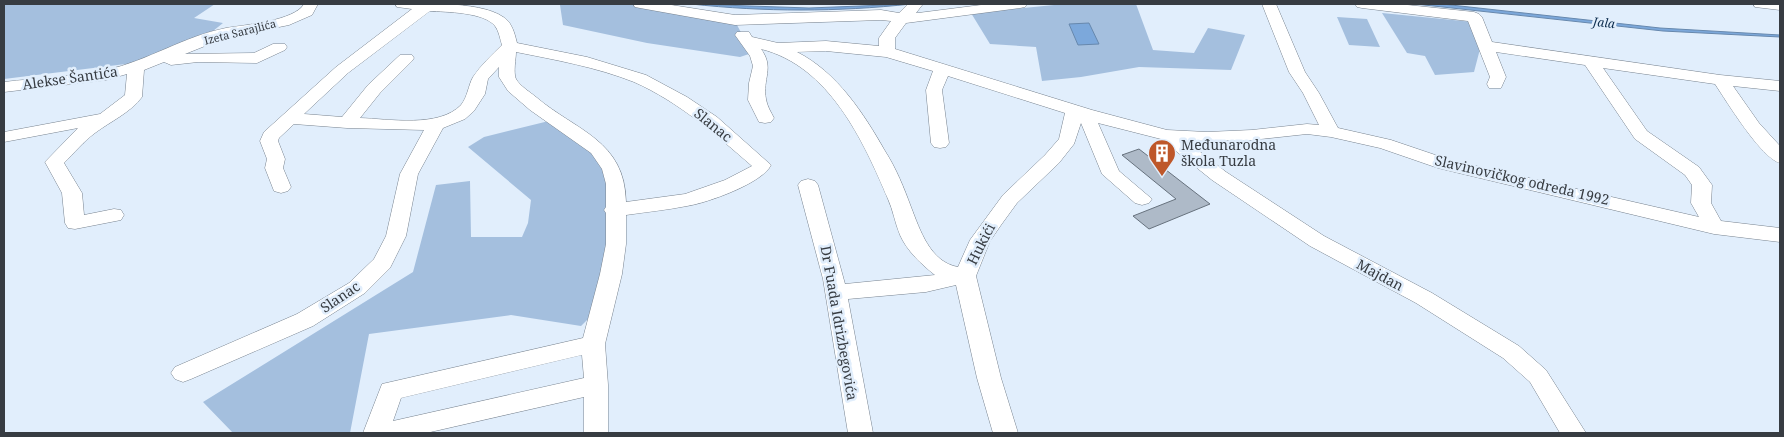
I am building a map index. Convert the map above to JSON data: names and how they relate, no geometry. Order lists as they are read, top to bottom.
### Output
{
  "streets": {
    "street": [
      "Izeta Sarajlića",
      "Alekse Šantića",
      "Slanac",
      "Slavinovičkog odreda 1992",
      "Hukići",
      "Majdan",
      "Dr Fuada Idrizbegovića"
    ]
  },
  "crossings": [
    ["Izeta Sarajlića", "Alekse Šantića"],
    ["Slavinovičkog odreda 1992", "Hukići"],
    ["Slavinovičkog odreda 1992", "Majdan"]
  ],
  "water": ["Jala"],
  "places": {
    "building": ["Međunarodna škola Tuzla"]
  }
}
